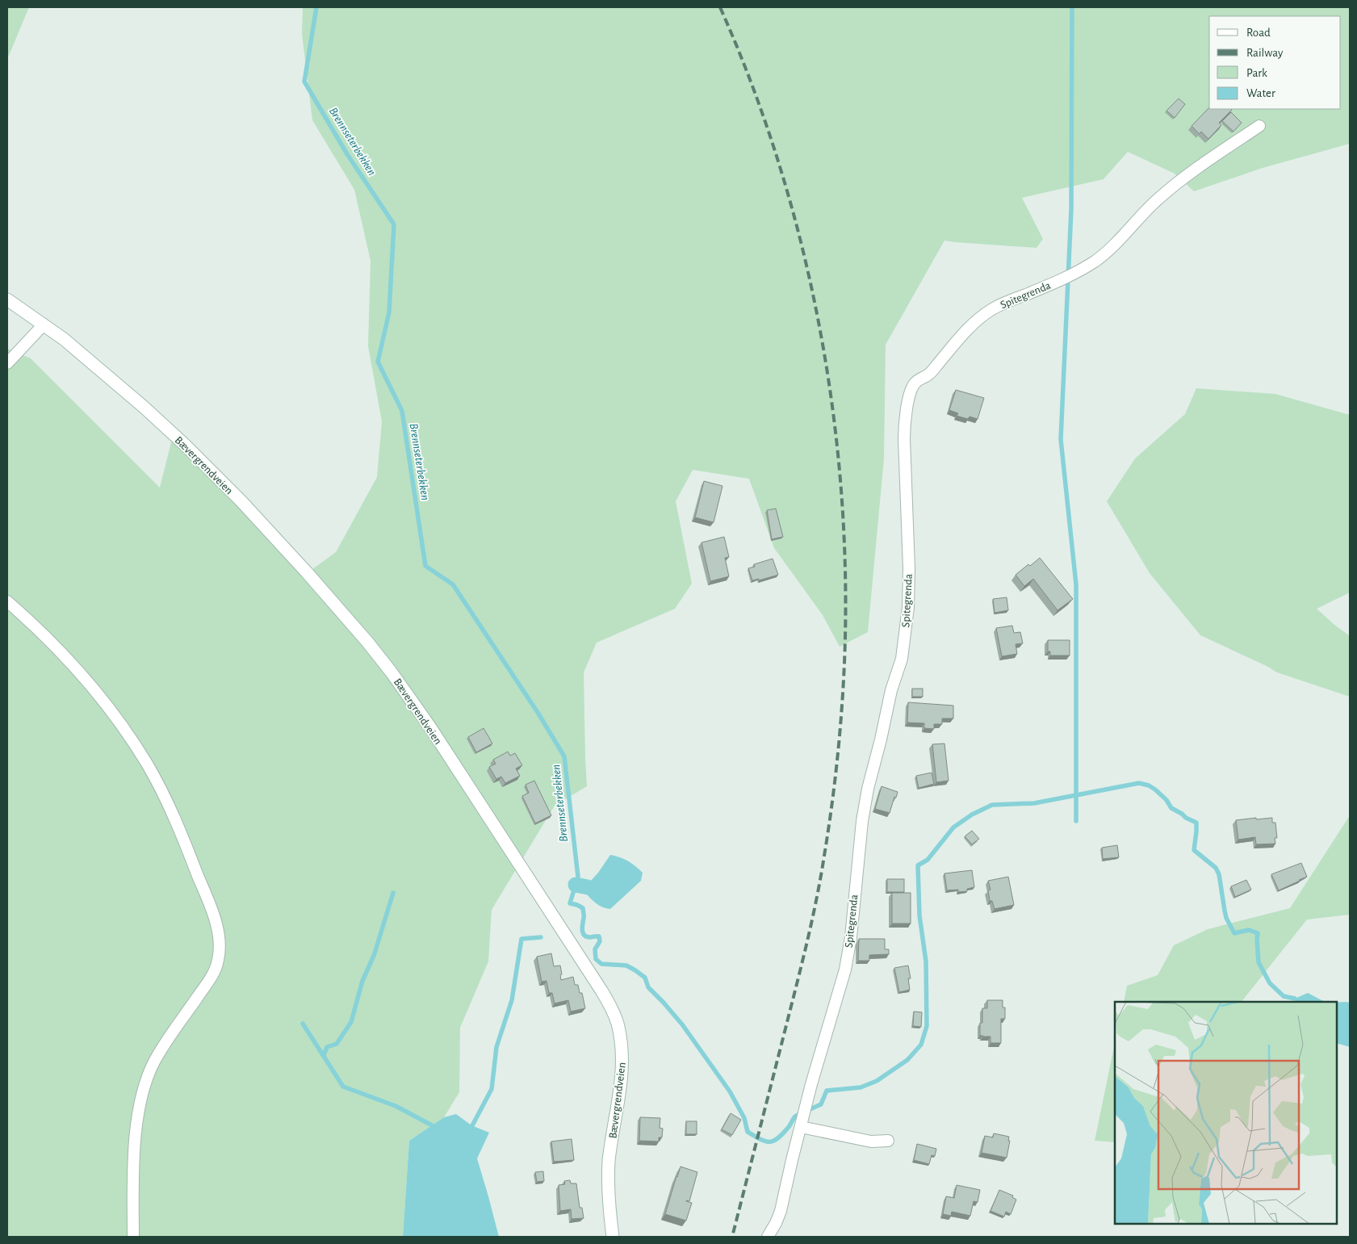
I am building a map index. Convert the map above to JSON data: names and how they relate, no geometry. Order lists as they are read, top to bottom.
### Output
{
  "streets": {
    "main road": ["Bævergrendveien"],
    "street": ["Spitegrenda"]
  },
  "water": ["Brennseterbekken"],
  "legend": [
    "Road",
    "Railway",
    "Park",
    "Water"
  ]
}
